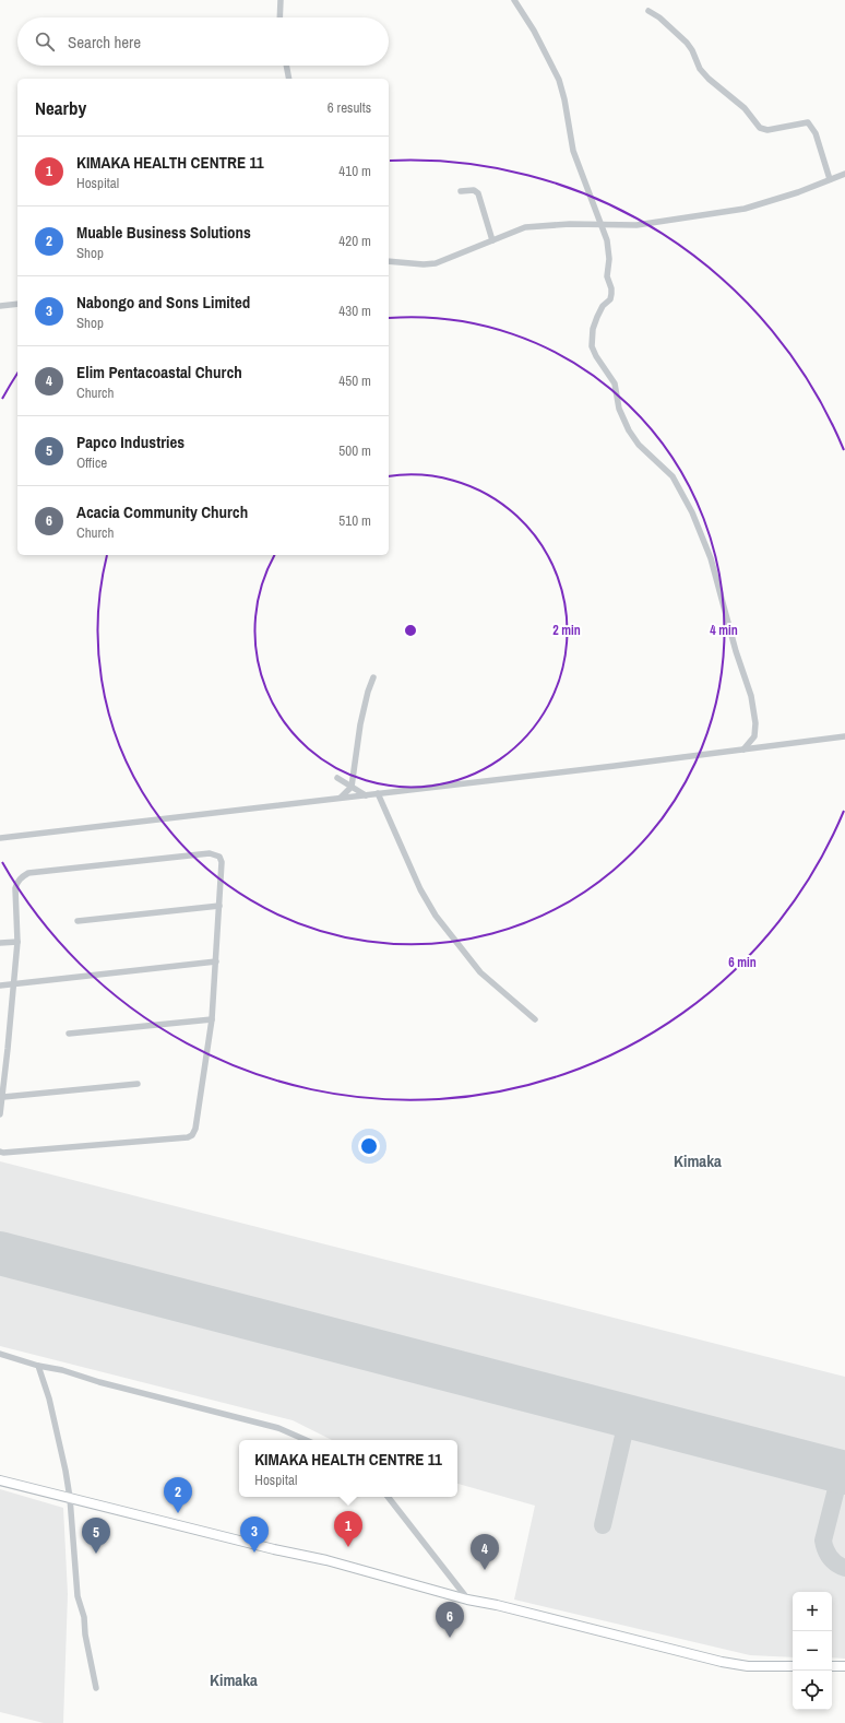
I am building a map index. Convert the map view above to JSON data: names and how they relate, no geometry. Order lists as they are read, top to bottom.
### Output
{
  "districts": ["Kimaka", "Kimaka"],
  "page": {
    "search": "Search here",
    "heading": ["Nearby", "6 results"],
    "list": [
      {
        "mark": "1",
        "name": "KIMAKA HEALTH CENTRE 11",
        "note": "Hospital",
        "value": "410 m"
      },
      {
        "mark": "2",
        "name": "Muable Business Solutions",
        "note": "Shop",
        "value": "420 m"
      },
      {
        "mark": "3",
        "name": "Nabongo and Sons Limited",
        "note": "Shop",
        "value": "430 m"
      },
      {
        "mark": "4",
        "name": "Elim Pentacoastal Church",
        "note": "Church",
        "value": "450 m"
      },
      {
        "mark": "5",
        "name": "Papco Industries",
        "note": "Office",
        "value": "500 m"
      },
      {
        "mark": "6",
        "name": "Acacia Community Church",
        "note": "Church",
        "value": "510 m"
      }
    ],
    "popup": ["KIMAKA HEALTH CENTRE 11", "Hospital"],
    "pins": [
      "2",
      "1",
      "3",
      "5",
      "4",
      "6"
    ],
    "map_buttons": ["+", "−"]
  },
  "rings": ["2 min", "4 min", "6 min"]
}
